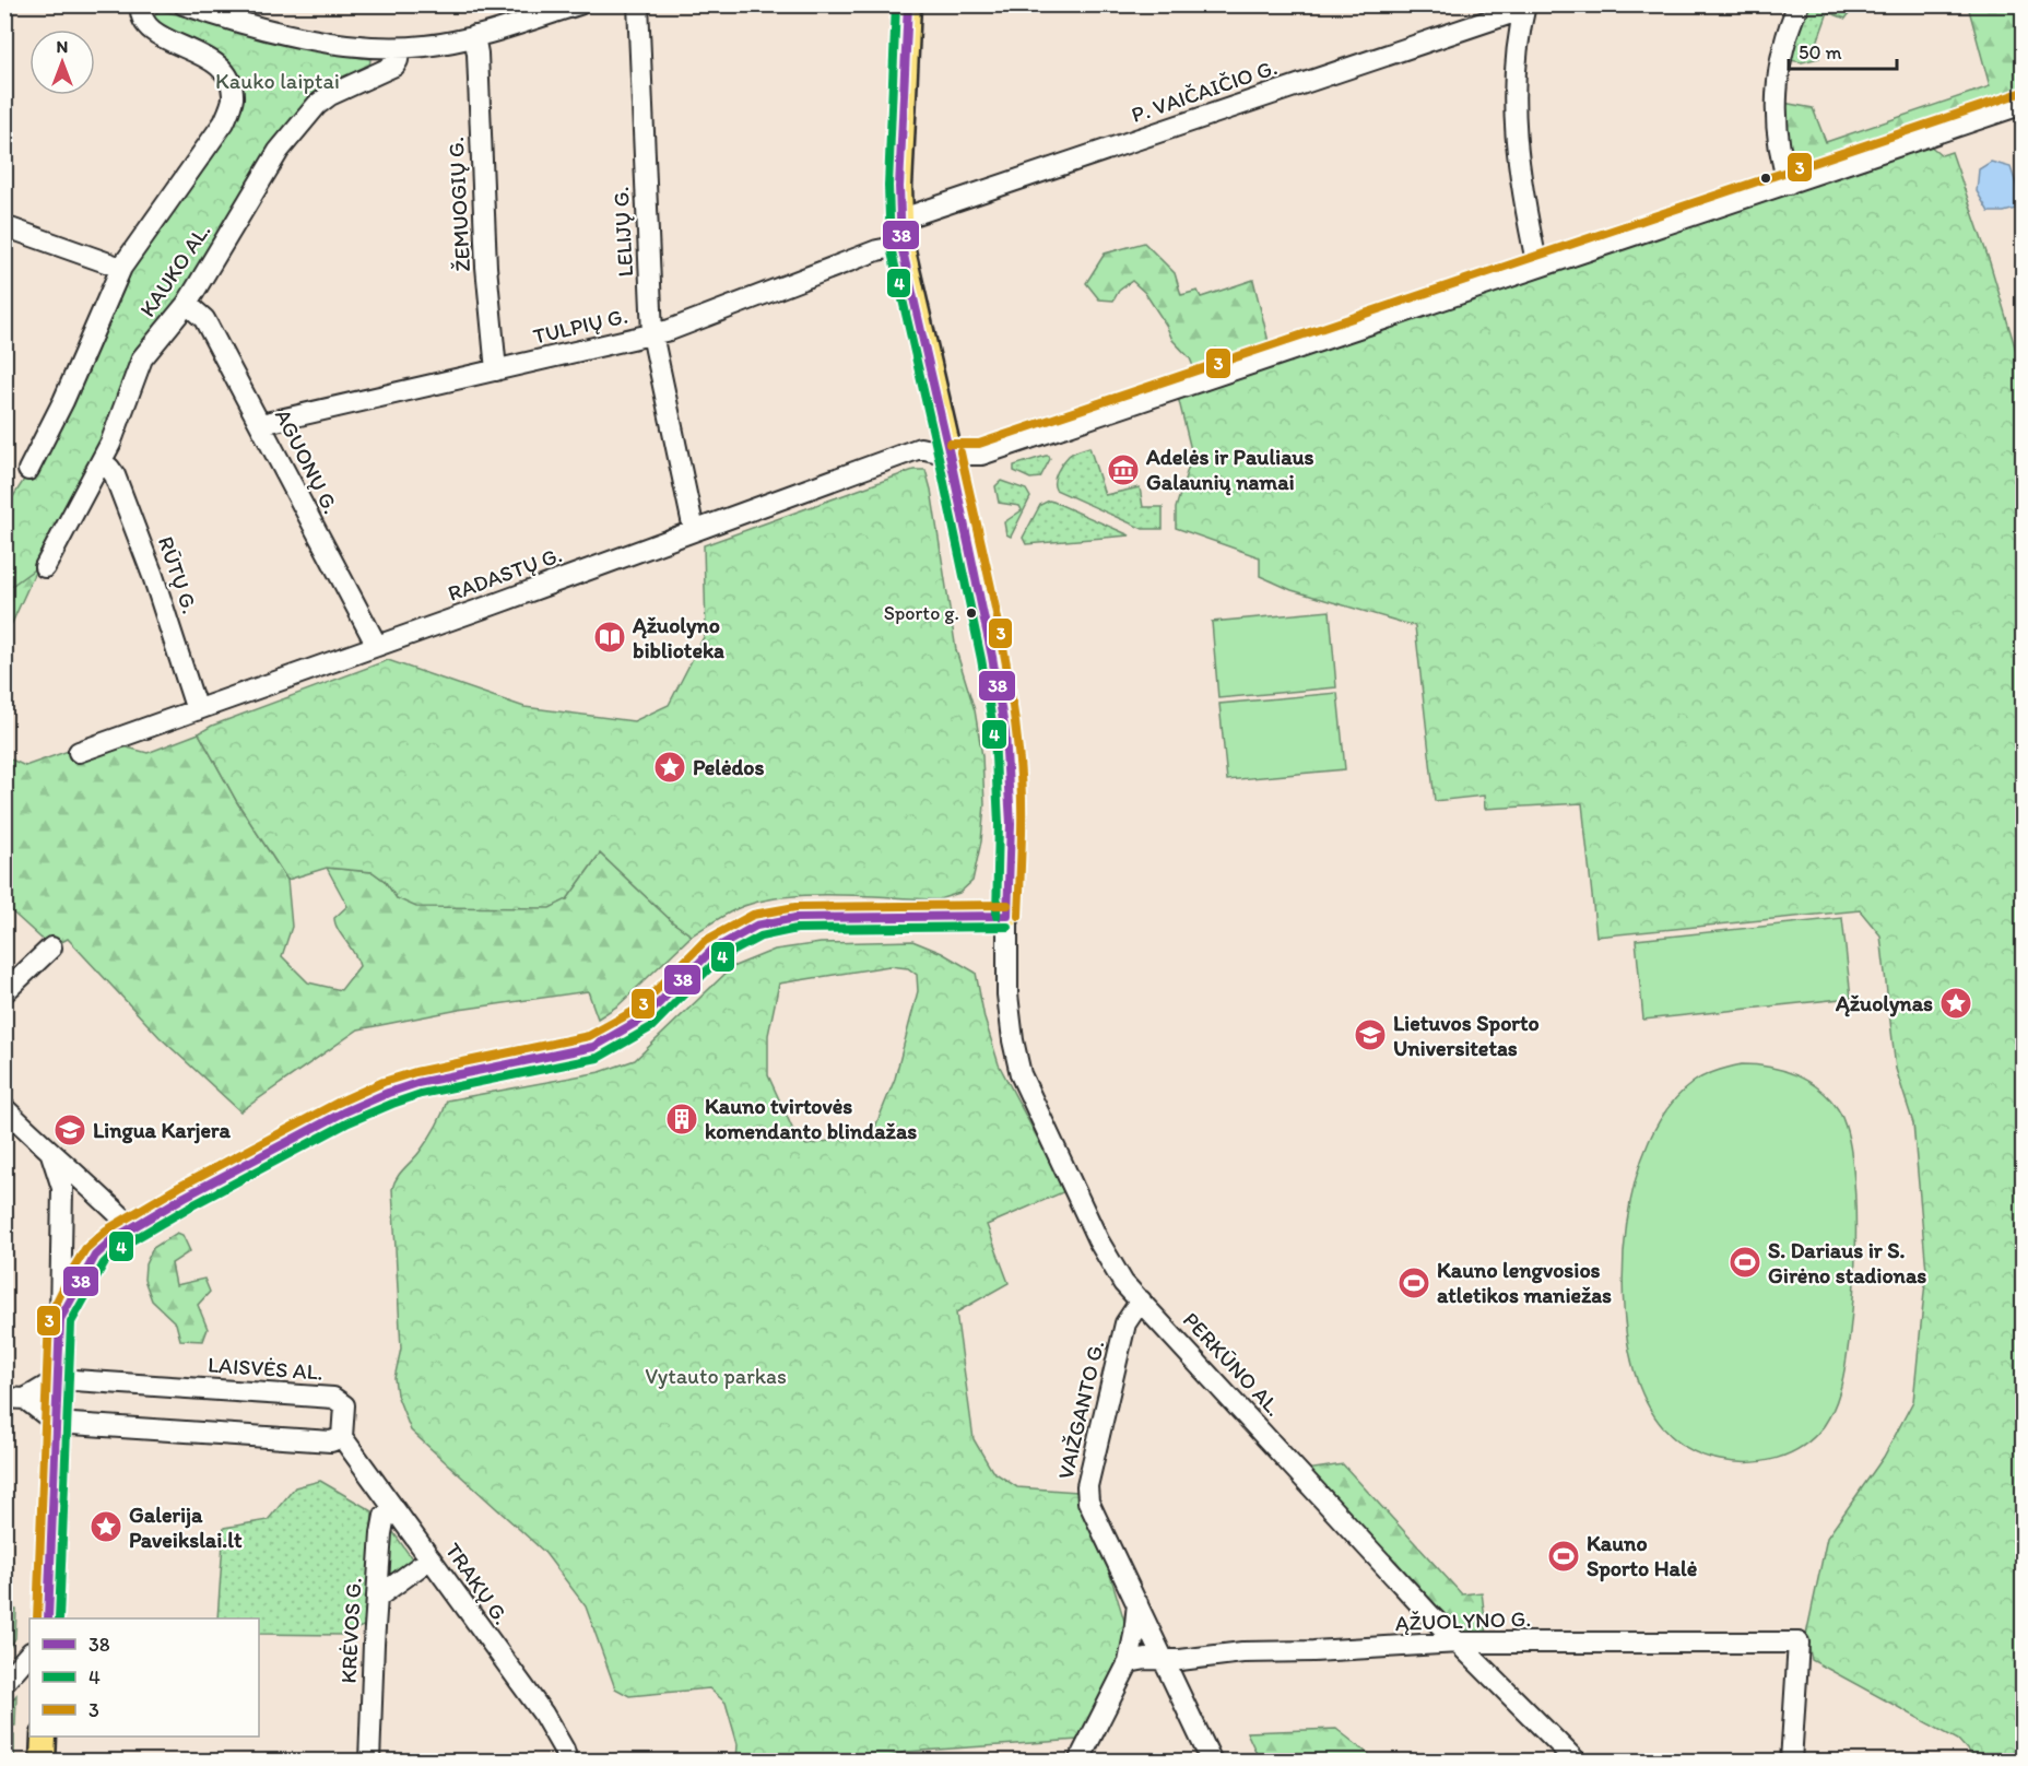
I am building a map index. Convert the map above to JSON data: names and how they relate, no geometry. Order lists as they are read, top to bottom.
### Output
{
  "streets": {
    "street": [
      "P. VAIČAIČIO G.",
      "ŽEMUOGIŲ G.",
      "LELIJŲ G.",
      "KAUKO AL.",
      "TULPIŲ G.",
      "AGUONŲ G.",
      "RADASTŲ G.",
      "RŪTŲ G.",
      "PERKŪNO AL.",
      "LAISVĖS AL.",
      "VAIŽGANTO G.",
      "TRAKŲ G.",
      "ĄŽUOLYNO G.",
      "KRĖVOS G."
    ]
  },
  "crossings": [
    ["ŽEMUOGIŲ G.", "TULPIŲ G."],
    ["LELIJŲ G.", "TULPIŲ G."],
    ["LELIJŲ G.", "RADASTŲ G."],
    ["KAUKO AL.", "AGUONŲ G."],
    ["KAUKO AL.", "RŪTŲ G."],
    ["TULPIŲ G.", "AGUONŲ G."],
    ["AGUONŲ G.", "RADASTŲ G."],
    ["RADASTŲ G.", "RŪTŲ G."],
    ["PERKŪNO AL.", "VAIŽGANTO G."],
    ["PERKŪNO AL.", "ĄŽUOLYNO G."],
    ["LAISVĖS AL.", "TRAKŲ G."],
    ["VAIŽGANTO G.", "ĄŽUOLYNO G."],
    ["TRAKŲ G.", "KRĖVOS G."]
  ],
  "parks": ["Kauko laiptai", "Vytauto parkas"],
  "places": {
    "museum": ["Adelės ir Pauliaus Galaunių namai"],
    "other": ["Sporto g."],
    "library": ["Ąžuolyno biblioteka"],
    "place": ["Pelėdos", "Ąžuolynas", "Galerija Paveikslai.lt"],
    "school or university": ["Lietuvos Sporto Universitetas", "Lingua Karjera"],
    "building": ["Kauno tvirtovės komendanto blindažas"],
    "sports": ["S. Dariaus ir S. Girėno stadionas", "Kauno lengvosios atletikos maniežas", "Kauno Sporto Halė"]
  },
  "lines": ["transit line 38", "transit line 4", "transit line 3"],
  "legend": ["38", "4", "3"],
  "scale_bar": "50 m",
  "north": "top"
}
